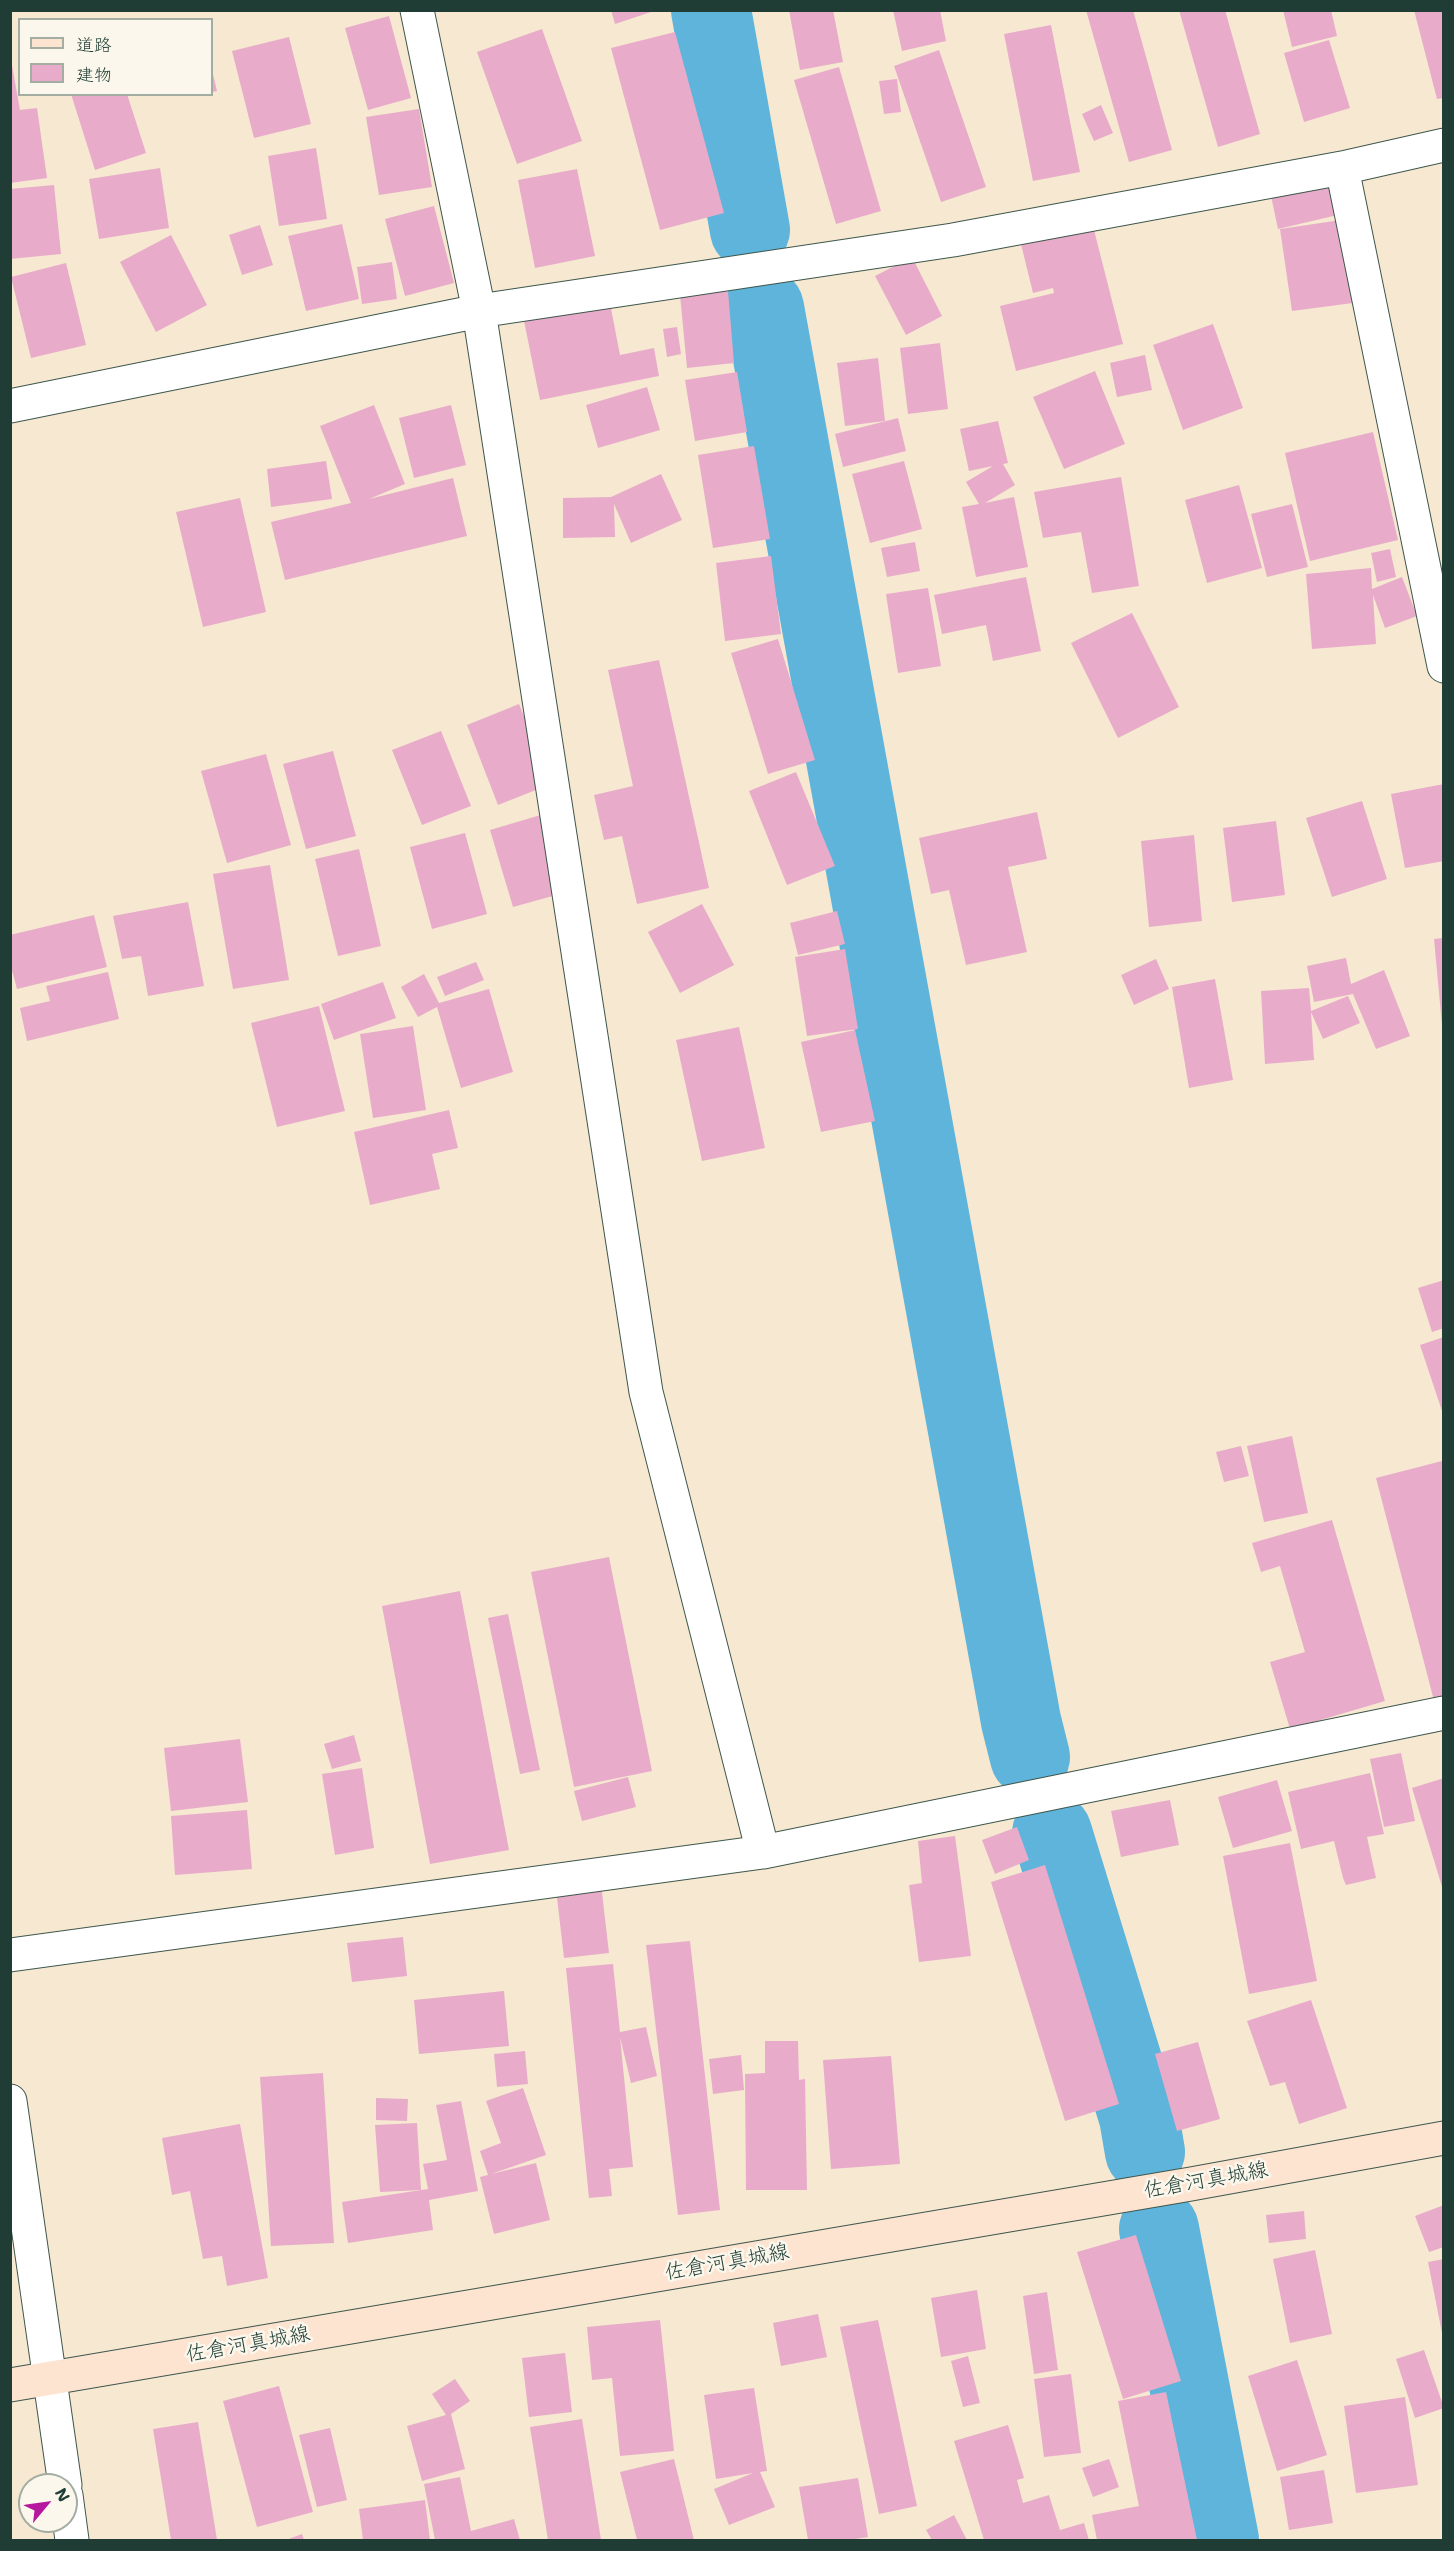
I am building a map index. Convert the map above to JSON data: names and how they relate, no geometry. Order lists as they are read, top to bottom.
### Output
{
  "streets": {
    "main road": ["佐倉河真城線"]
  },
  "legend": ["道路", "建物"],
  "north": "top right"
}
